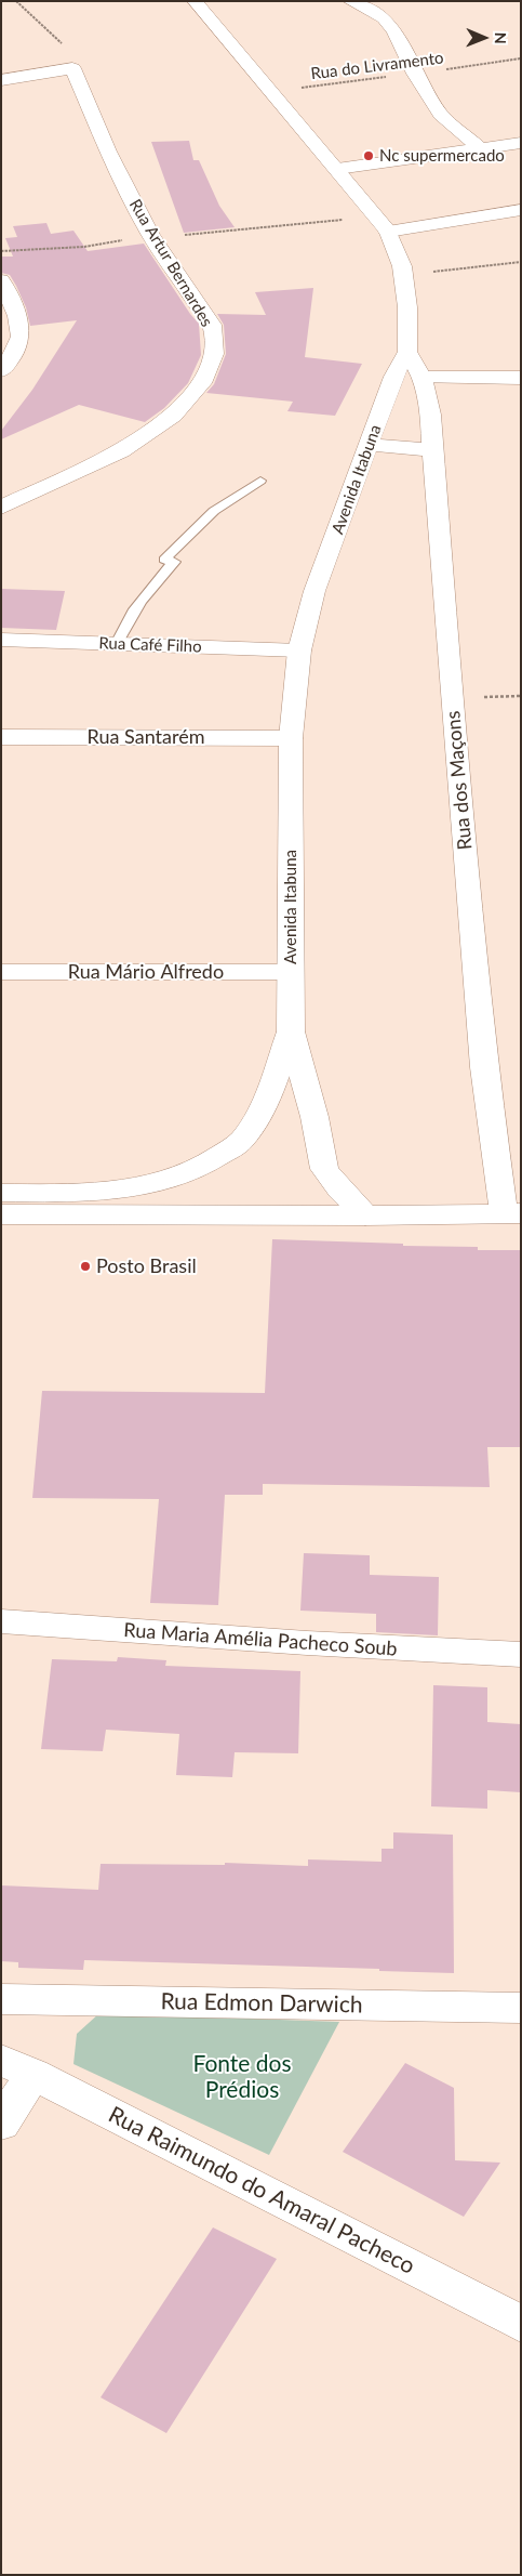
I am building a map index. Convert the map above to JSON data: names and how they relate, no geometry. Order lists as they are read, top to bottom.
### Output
{
  "streets": {
    "main road": [
      "Rua Artur Bernardes",
      "Avenida Itabuna",
      "Rua Café Filho",
      "Rua Santarém",
      "Rua dos Maçons",
      "Rua Mário Alfredo",
      "Rua Maria Amélia Pacheco Soub",
      "Rua Edmon Darwich",
      "Rua Raimundo do Amaral Pacheco"
    ],
    "path": ["Rua do Livramento"]
  },
  "crossings": [
    ["Rua do Livramento", "Avenida Itabuna"],
    ["Avenida Itabuna", "Rua Café Filho"],
    ["Avenida Itabuna", "Rua Santarém"],
    ["Avenida Itabuna", "Rua dos Maçons"],
    ["Avenida Itabuna", "Rua Mário Alfredo"]
  ],
  "parks": ["Fonte dos Prédios"],
  "places": ["Nc supermercado", "Posto Brasil"],
  "north": "right"
}
